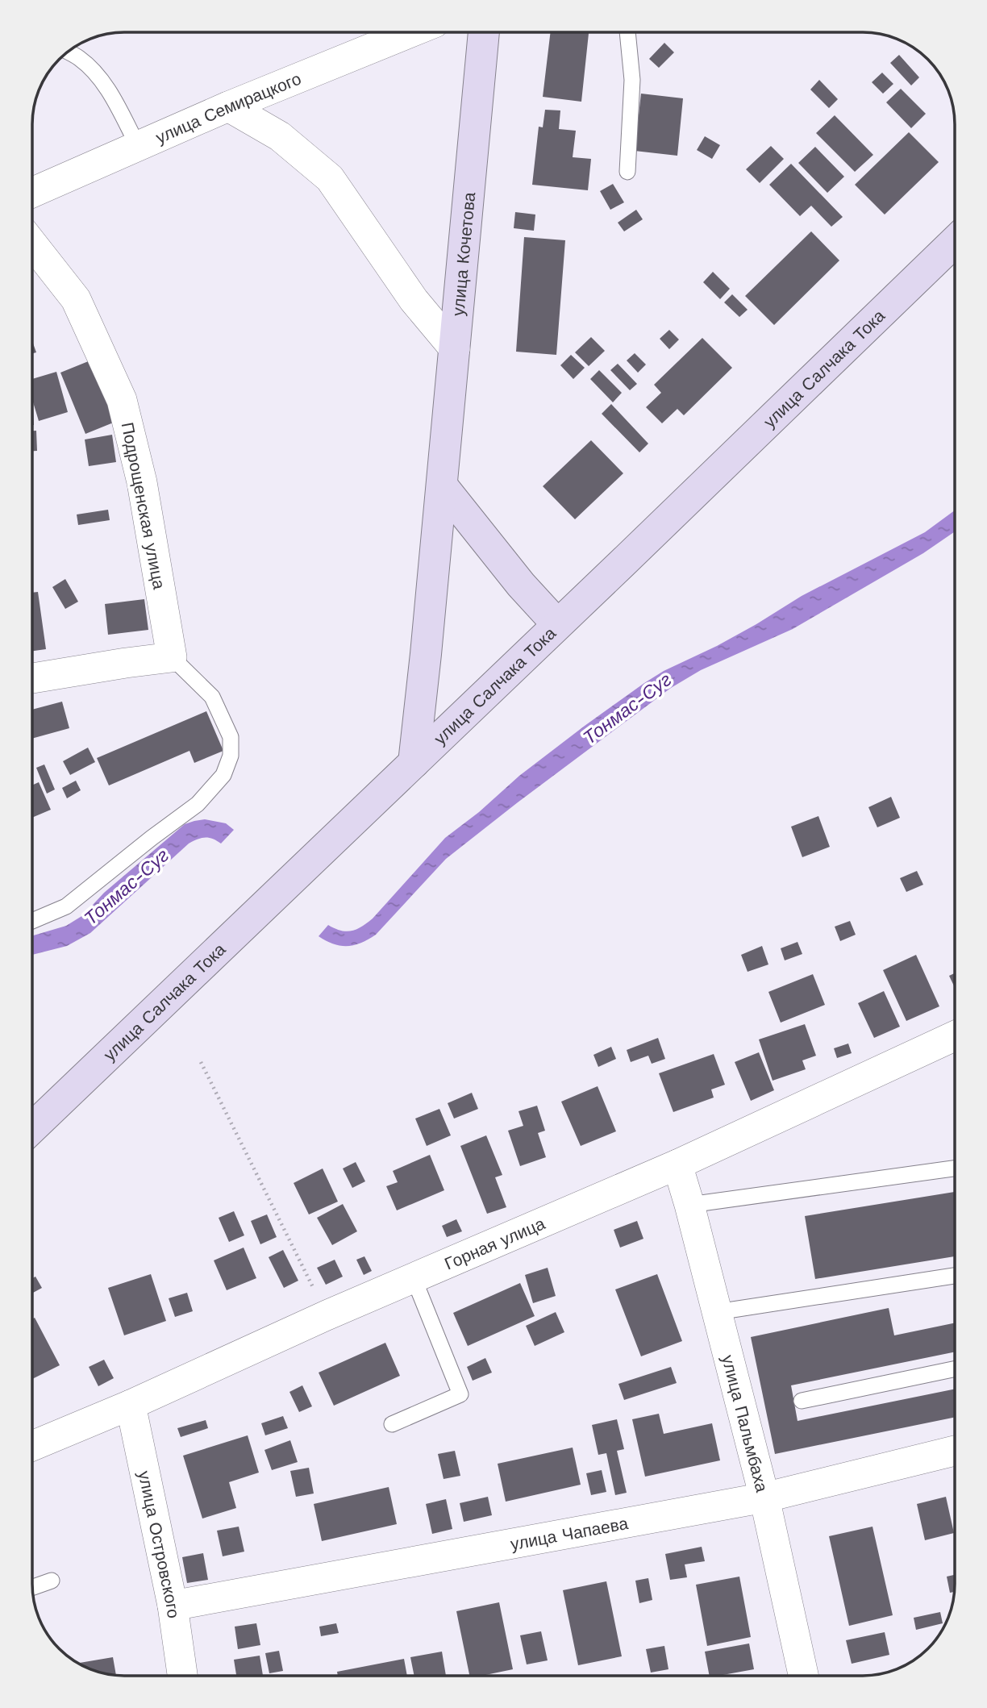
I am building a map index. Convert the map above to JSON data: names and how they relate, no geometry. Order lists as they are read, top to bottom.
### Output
{
  "streets": {
    "main road": ["улица Кочетова", "улица Салчака Тока"],
    "street": [
      "улица Семирацкого",
      "Подрощенская улица",
      "Горная улица",
      "улица Пальмбаха",
      "улица Чапаева",
      "улица Островского"
    ]
  },
  "crossings": [
    ["улица Кочетова", "улица Салчака Тока"],
    ["Горная улица", "улица Пальмбаха"],
    ["Горная улица", "улица Островского"],
    ["улица Пальмбаха", "улица Чапаева"],
    ["улица Чапаева", "улица Островского"]
  ],
  "water": ["Тонмас-Суг"]
}
